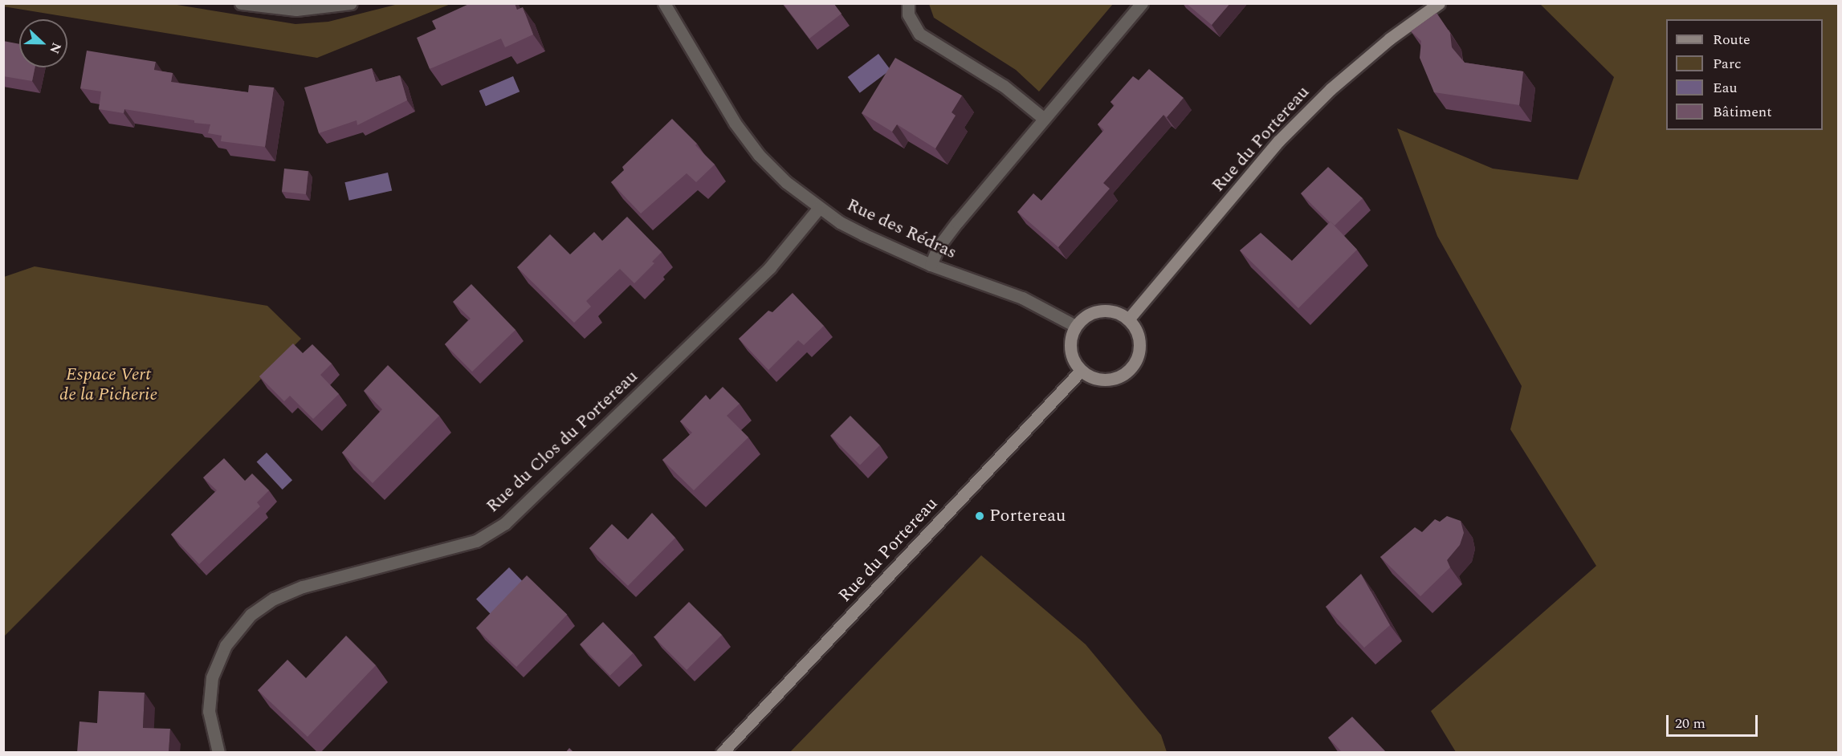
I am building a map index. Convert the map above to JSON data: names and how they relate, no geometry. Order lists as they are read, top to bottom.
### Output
{
  "streets": {
    "street": ["Rue du Portereau", "Rue des Rédras", "Rue du Clos du Portereau"]
  },
  "crossings": [
    ["Rue du Portereau", "Rue des Rédras"],
    ["Rue des Rédras", "Rue du Clos du Portereau"]
  ],
  "parks": ["Espace Vert de la Picherie"],
  "places": ["Portereau"],
  "legend": [
    "Route",
    "Parc",
    "Eau",
    "Bâtiment"
  ],
  "scale_bar": "20 m",
  "north": "right"
}
